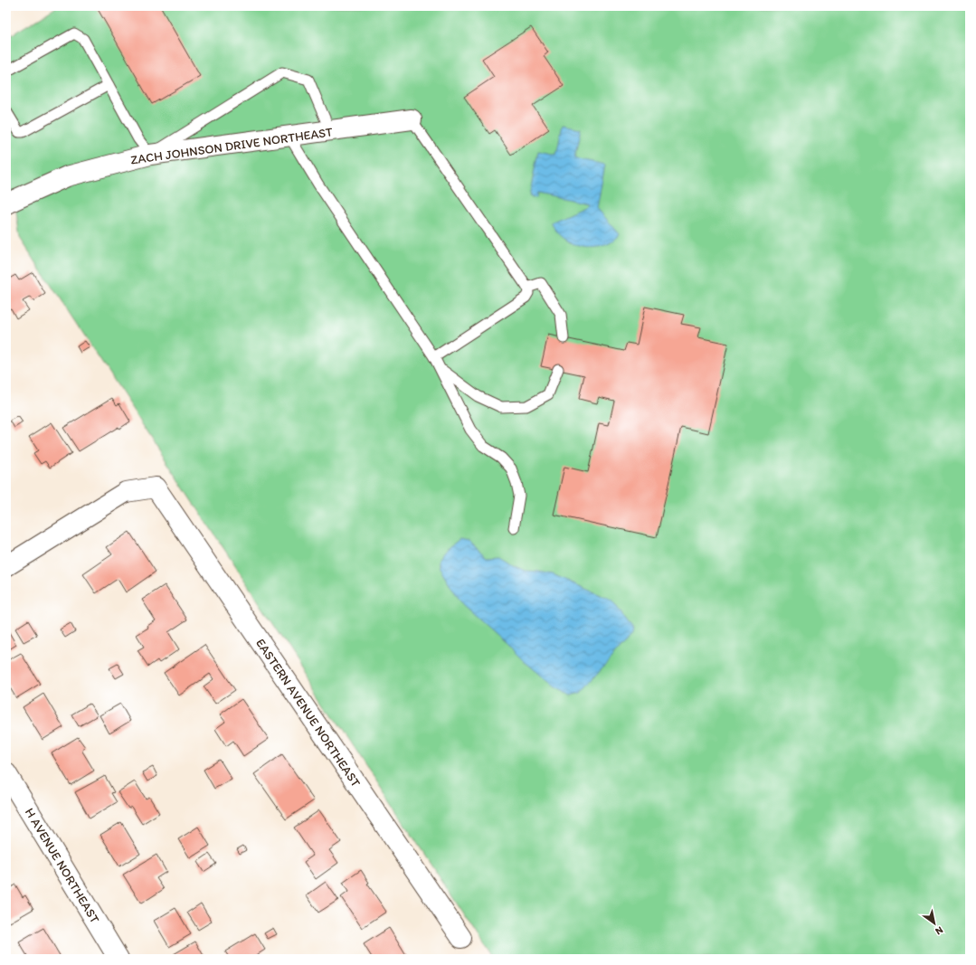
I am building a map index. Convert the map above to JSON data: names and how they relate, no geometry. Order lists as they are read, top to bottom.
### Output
{
  "streets": {
    "street": ["ZACH JOHNSON DRIVE NORTHEAST", "EASTERN AVENUE NORTHEAST", "H AVENUE NORTHEAST"]
  },
  "north": "bottom right"
}
